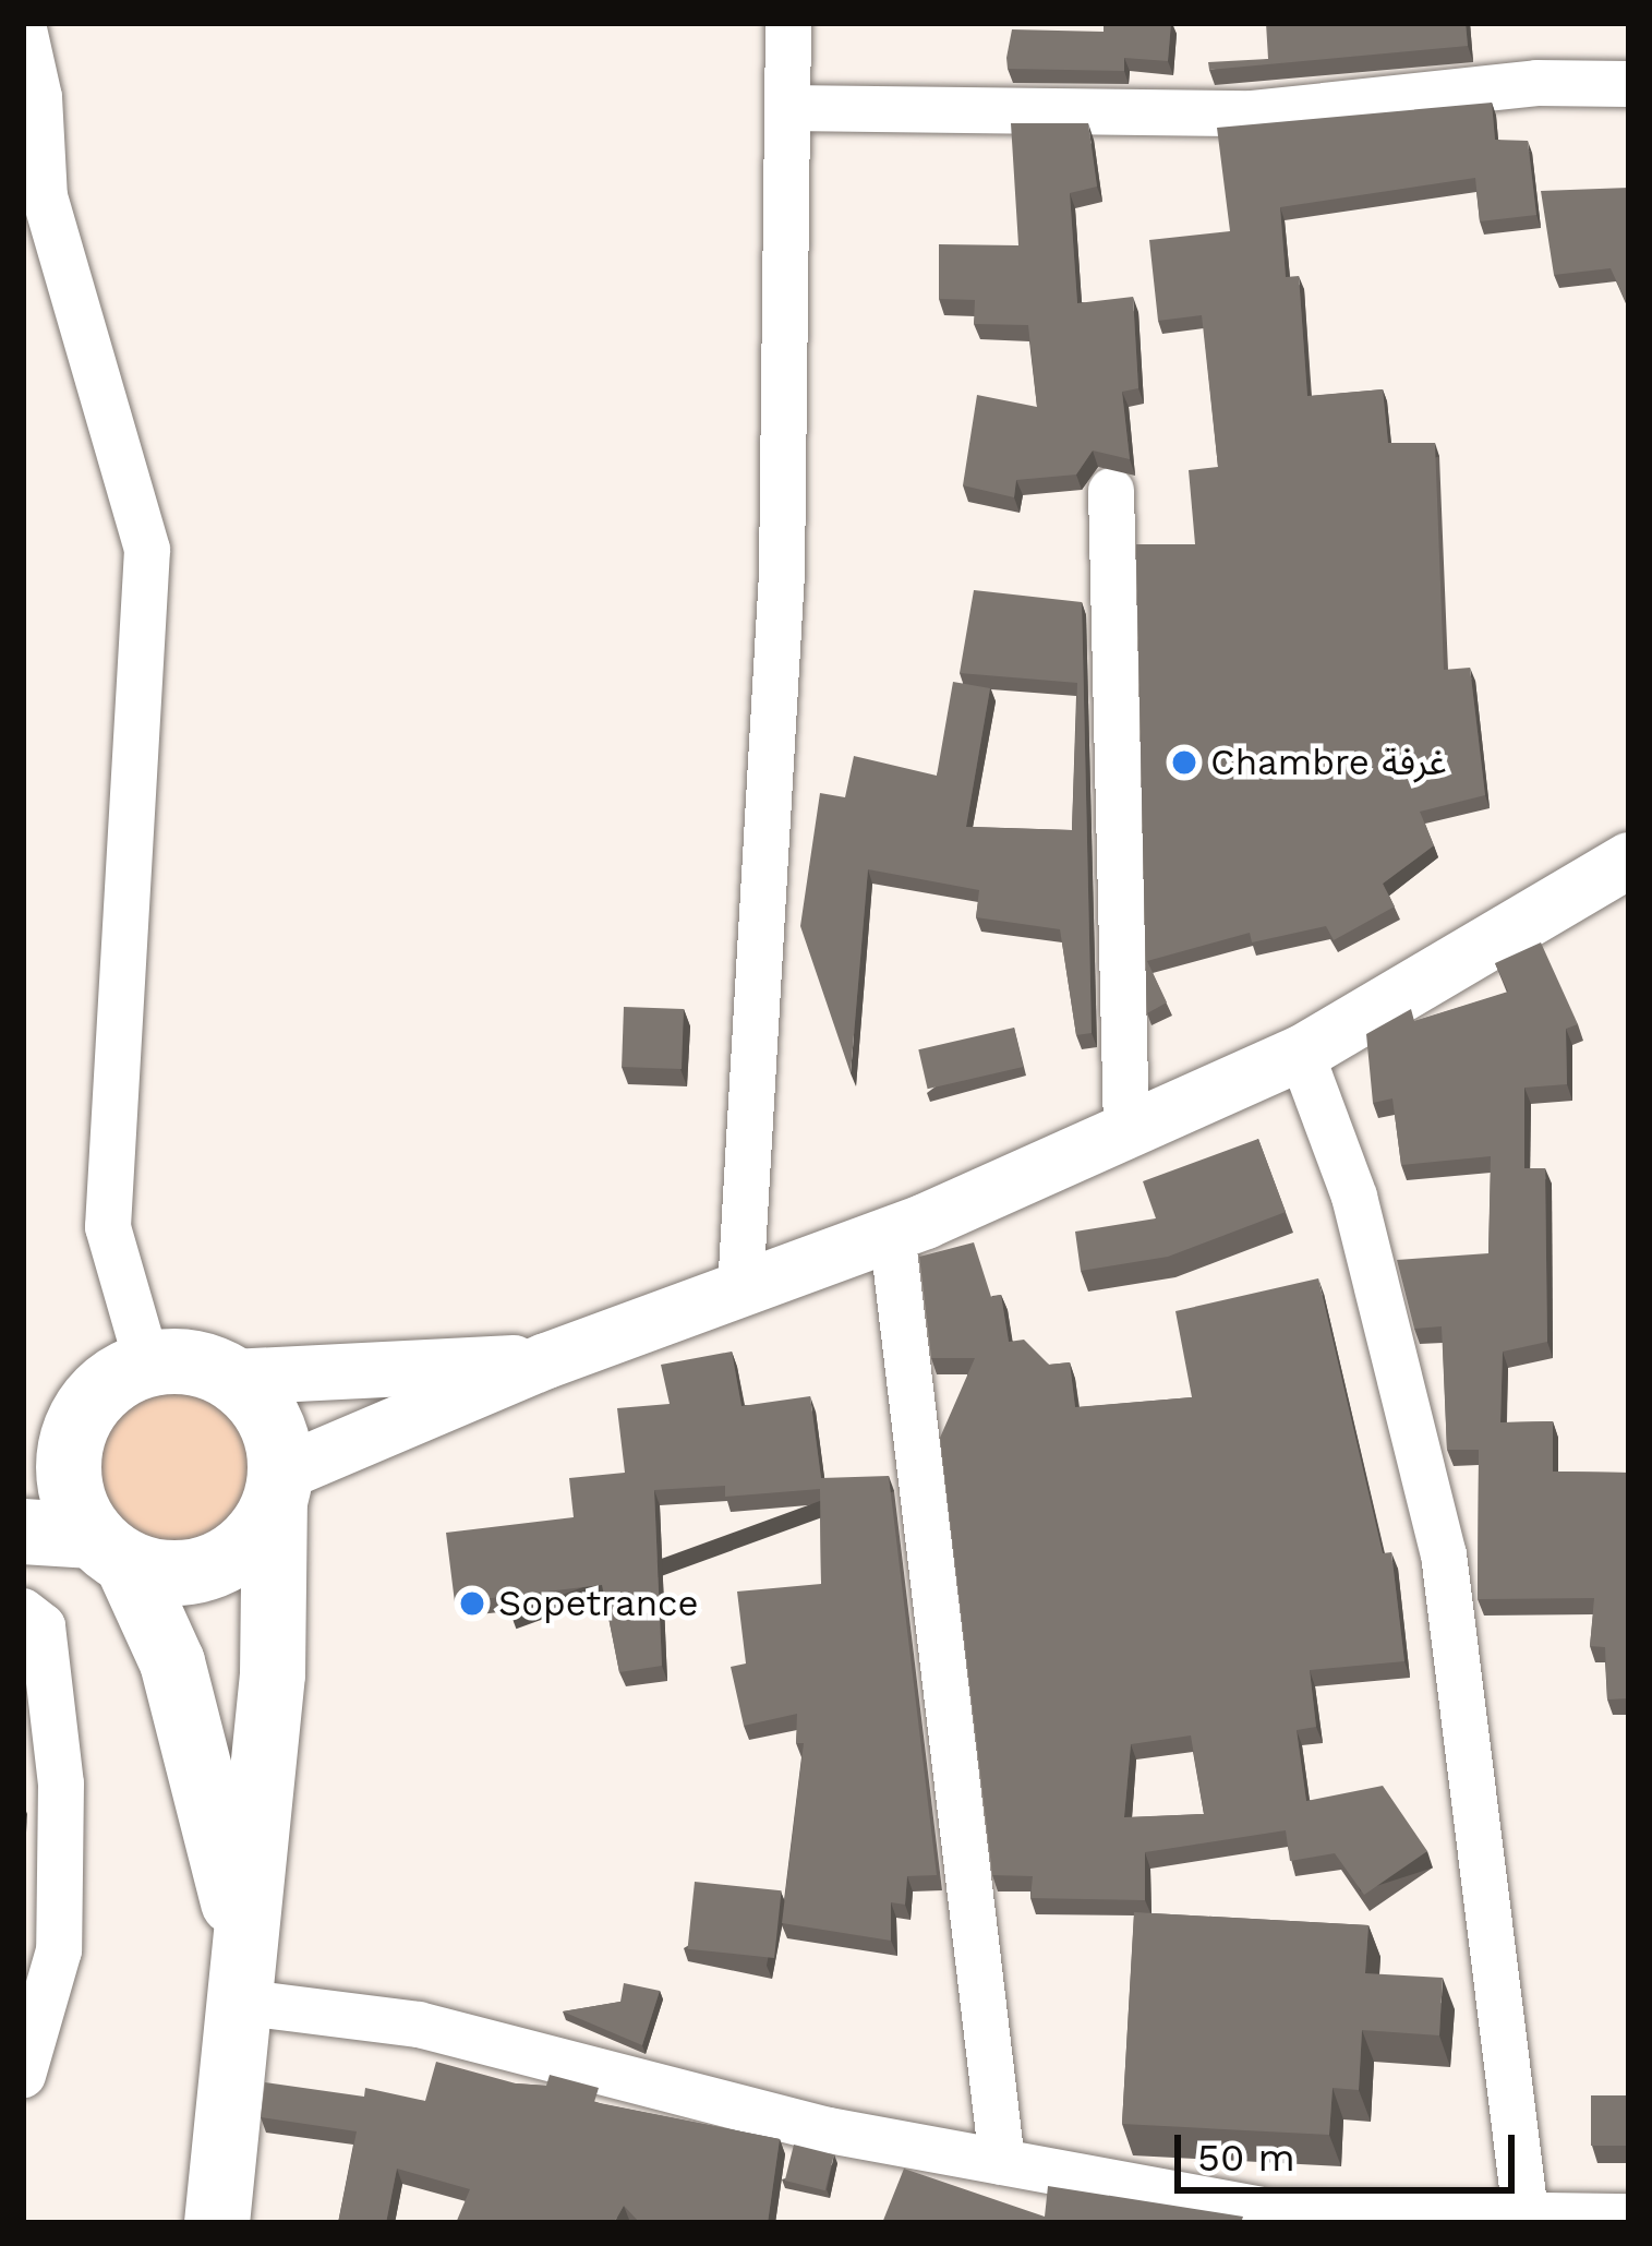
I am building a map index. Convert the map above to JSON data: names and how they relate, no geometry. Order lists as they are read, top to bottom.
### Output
{
  "places": ["Chambre غرفة", "Sopetrance"],
  "scale_bar": "50 m"
}
